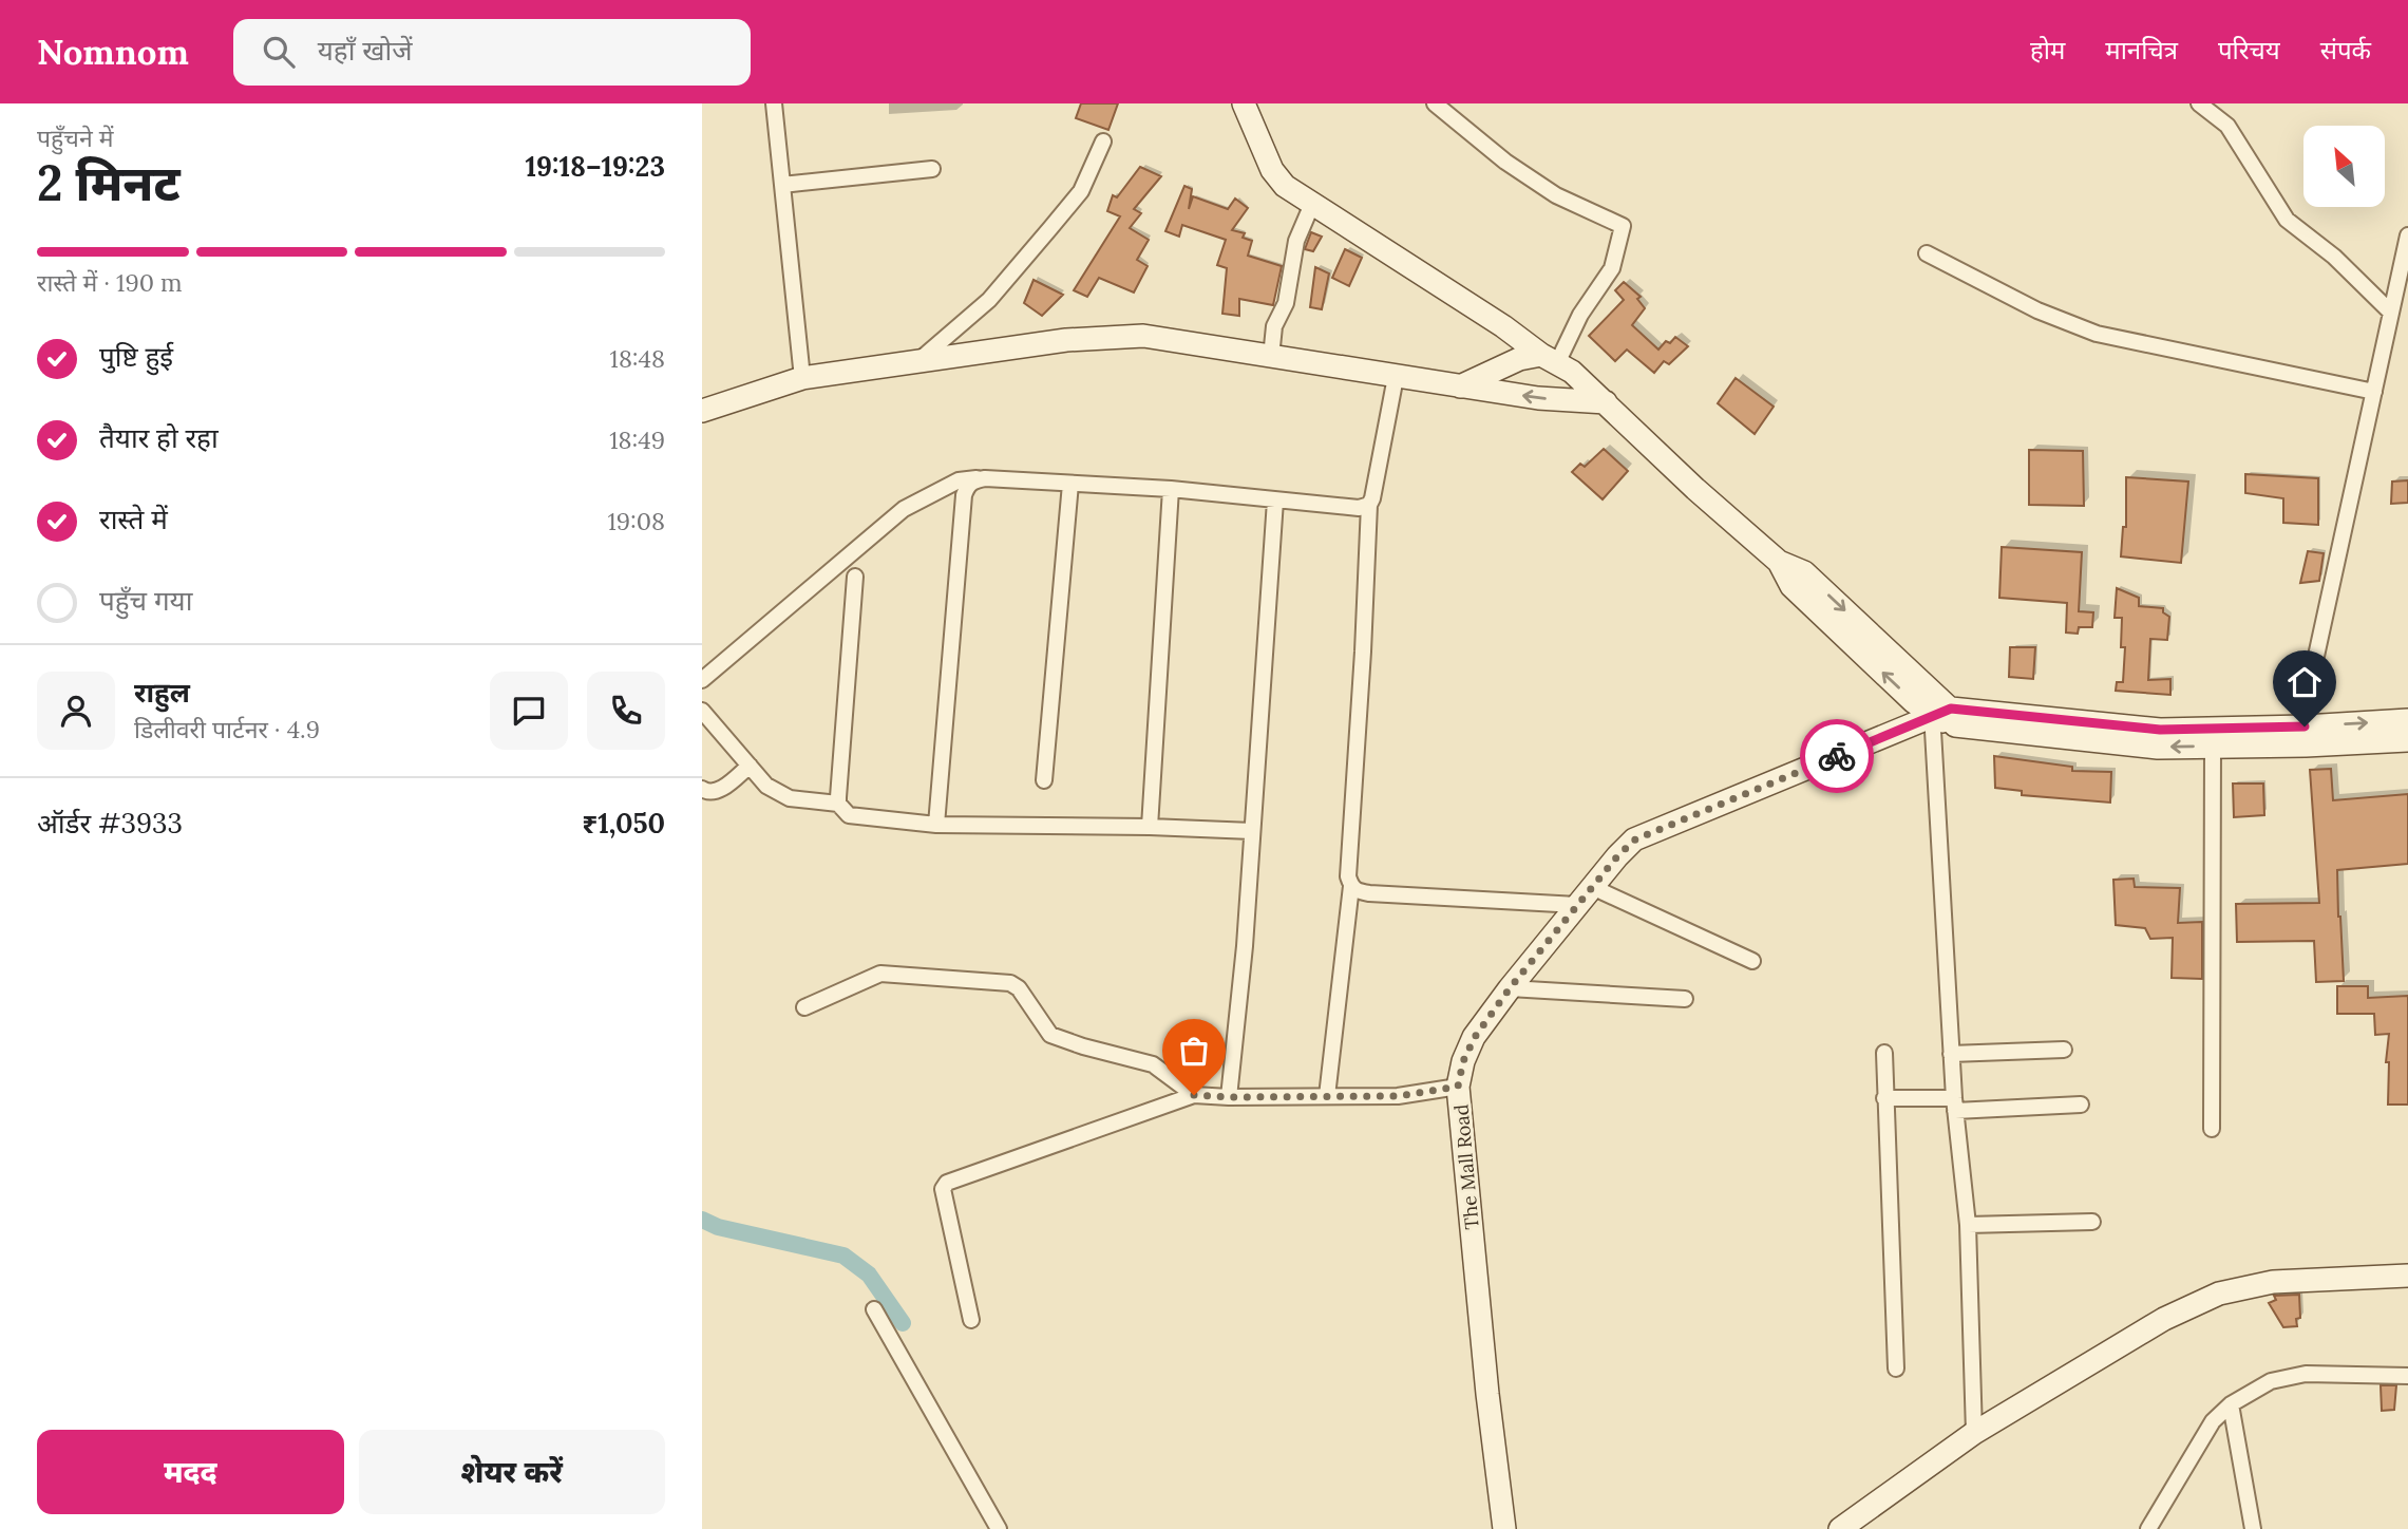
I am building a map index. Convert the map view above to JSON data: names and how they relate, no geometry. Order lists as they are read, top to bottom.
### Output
{
  "streets": {
    "street": ["The Mall Road"]
  },
  "north": "top left",
  "page": {
    "header": "Nomnom",
    "search": "यहाँ खोजें",
    "nav": [
      "होम",
      "मानचित्र",
      "परिचय",
      "संपर्क"
    ],
    "heading": ["2 मिनट", "पहुँचने में", "19:18–19:23"],
    "panel": [
      "राहुल",
      "डिलीवरी पार्टनर · 4.9",
      "ऑर्डर #3933",
      "₹1,050"
    ],
    "bar": "रास्ते में · 190 m",
    "list": [
      ["पुष्टि हुई", "18:48"],
      ["तैयार हो रहा", "18:49"],
      ["रास्ते में", "19:08"],
      "पहुँच गया"
    ],
    "buttons": ["मदद", "शेयर करें"]
  }
}
